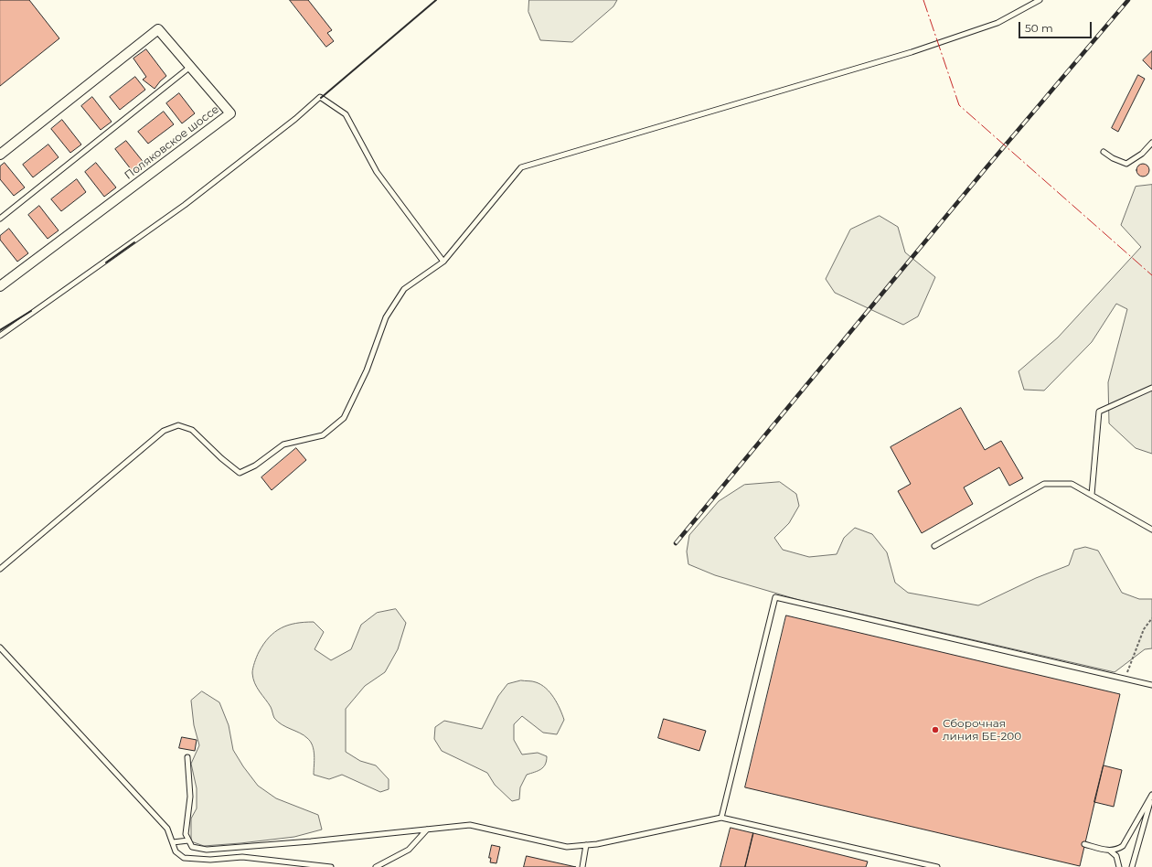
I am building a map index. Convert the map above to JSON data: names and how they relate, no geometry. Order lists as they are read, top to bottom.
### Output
{
  "streets": {
    "street": ["Поляковское шоссе"]
  },
  "places": ["Сборочная линия БЕ-200"],
  "scale_bar": "50 m"
}
